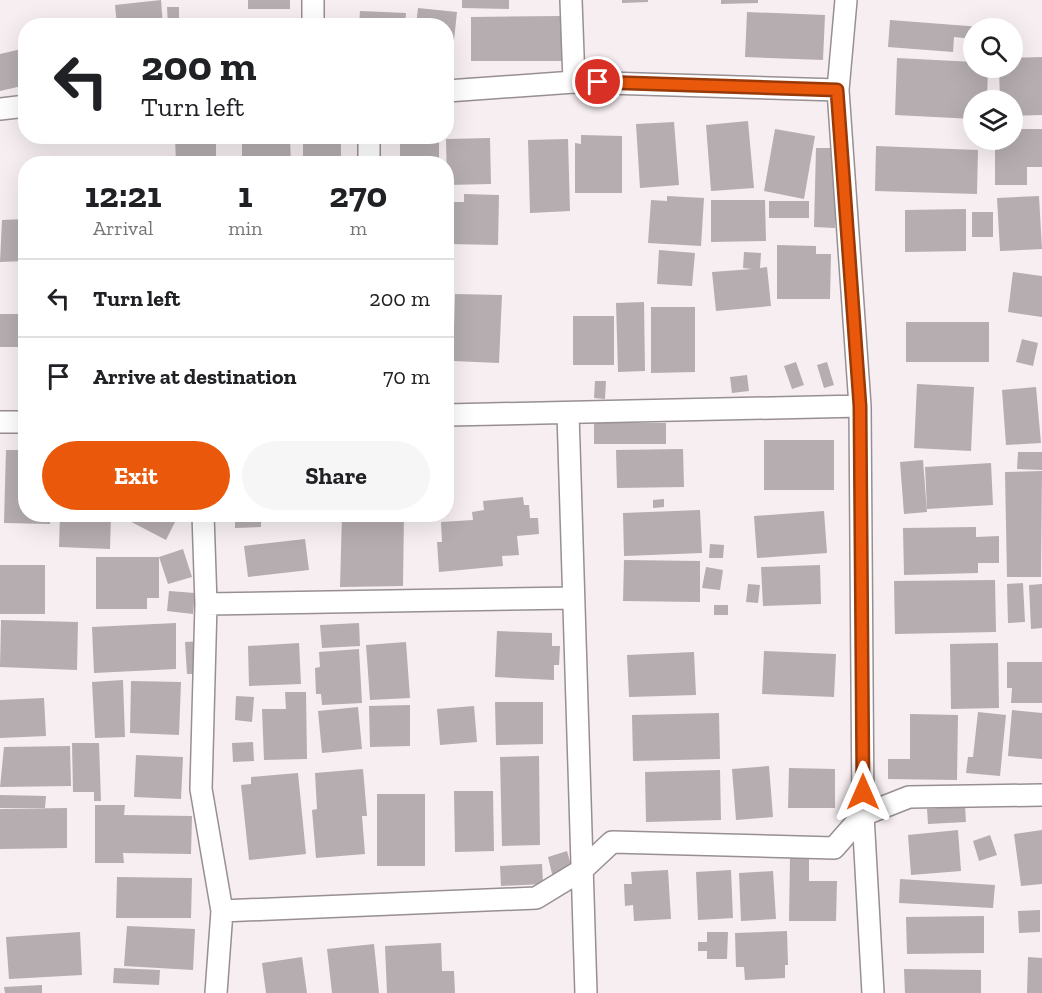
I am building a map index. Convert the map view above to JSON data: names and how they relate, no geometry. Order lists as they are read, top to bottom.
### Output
{
  "page": {
    "turn": ["200 m", "Turn left"],
    "eta": [
      "12:21",
      "Arrival",
      "1",
      "min",
      "270",
      "m"
    ],
    "list": [
      {
        "name": "Turn left",
        "value": "200 m"
      },
      {
        "name": "Arrive at destination",
        "value": "70 m"
      }
    ],
    "buttons": ["Exit", "Share"]
  }
}
